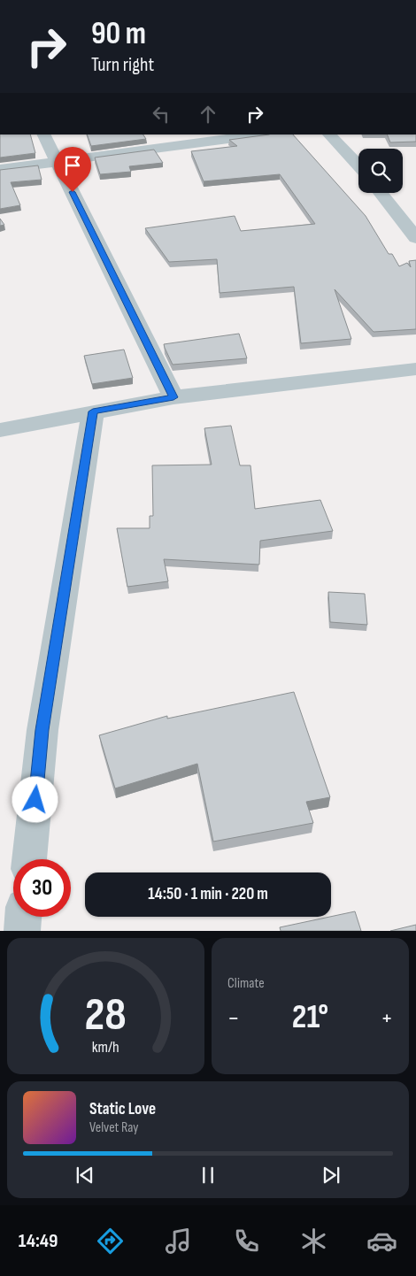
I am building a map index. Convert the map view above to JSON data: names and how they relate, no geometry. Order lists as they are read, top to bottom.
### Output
{
  "page": {
    "turn": ["90 m", "Turn right"],
    "limit": "30",
    "trip": "14:50 · 1 min · 220 m",
    "tile": "Climate",
    "heat": ["−", "21°", "+"],
    "song": ["Static Love", "Velvet Ray"],
    "tabs": "14:49",
    "gauge": ["28", "km/h"]
  }
}
